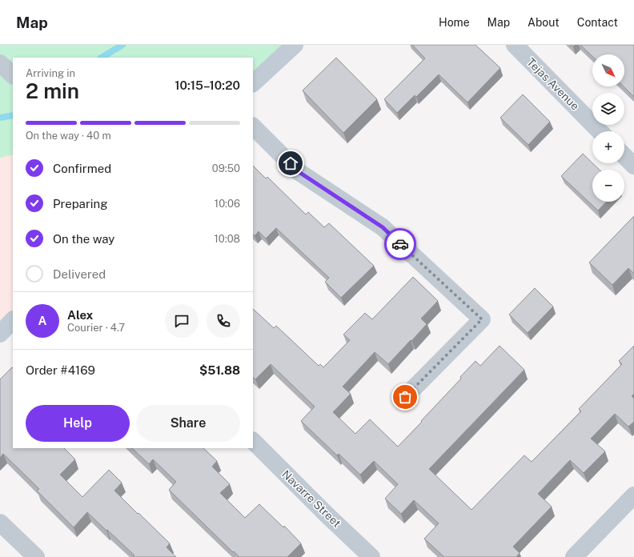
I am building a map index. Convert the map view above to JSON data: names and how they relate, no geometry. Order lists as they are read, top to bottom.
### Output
{
  "streets": {
    "street": ["Tejas Avenue", "Navarre Street"]
  },
  "north": "bottom right",
  "page": {
    "header": "Map",
    "nav": [
      "Home",
      "Map",
      "About",
      "Contact"
    ],
    "map_buttons": ["+", "−"],
    "heading": ["2 min", "Arriving in", "10:15–10:20"],
    "panel": [
      "Alex",
      "Courier · 4.7",
      "Order #4169",
      "$51.88"
    ],
    "bar": "On the way · 40 m",
    "list": [
      ["Confirmed", "09:50"],
      ["Preparing", "10:06"],
      ["On the way", "10:08"],
      "Delivered"
    ],
    "round": "A",
    "buttons": ["Help", "Share"]
  }
}
